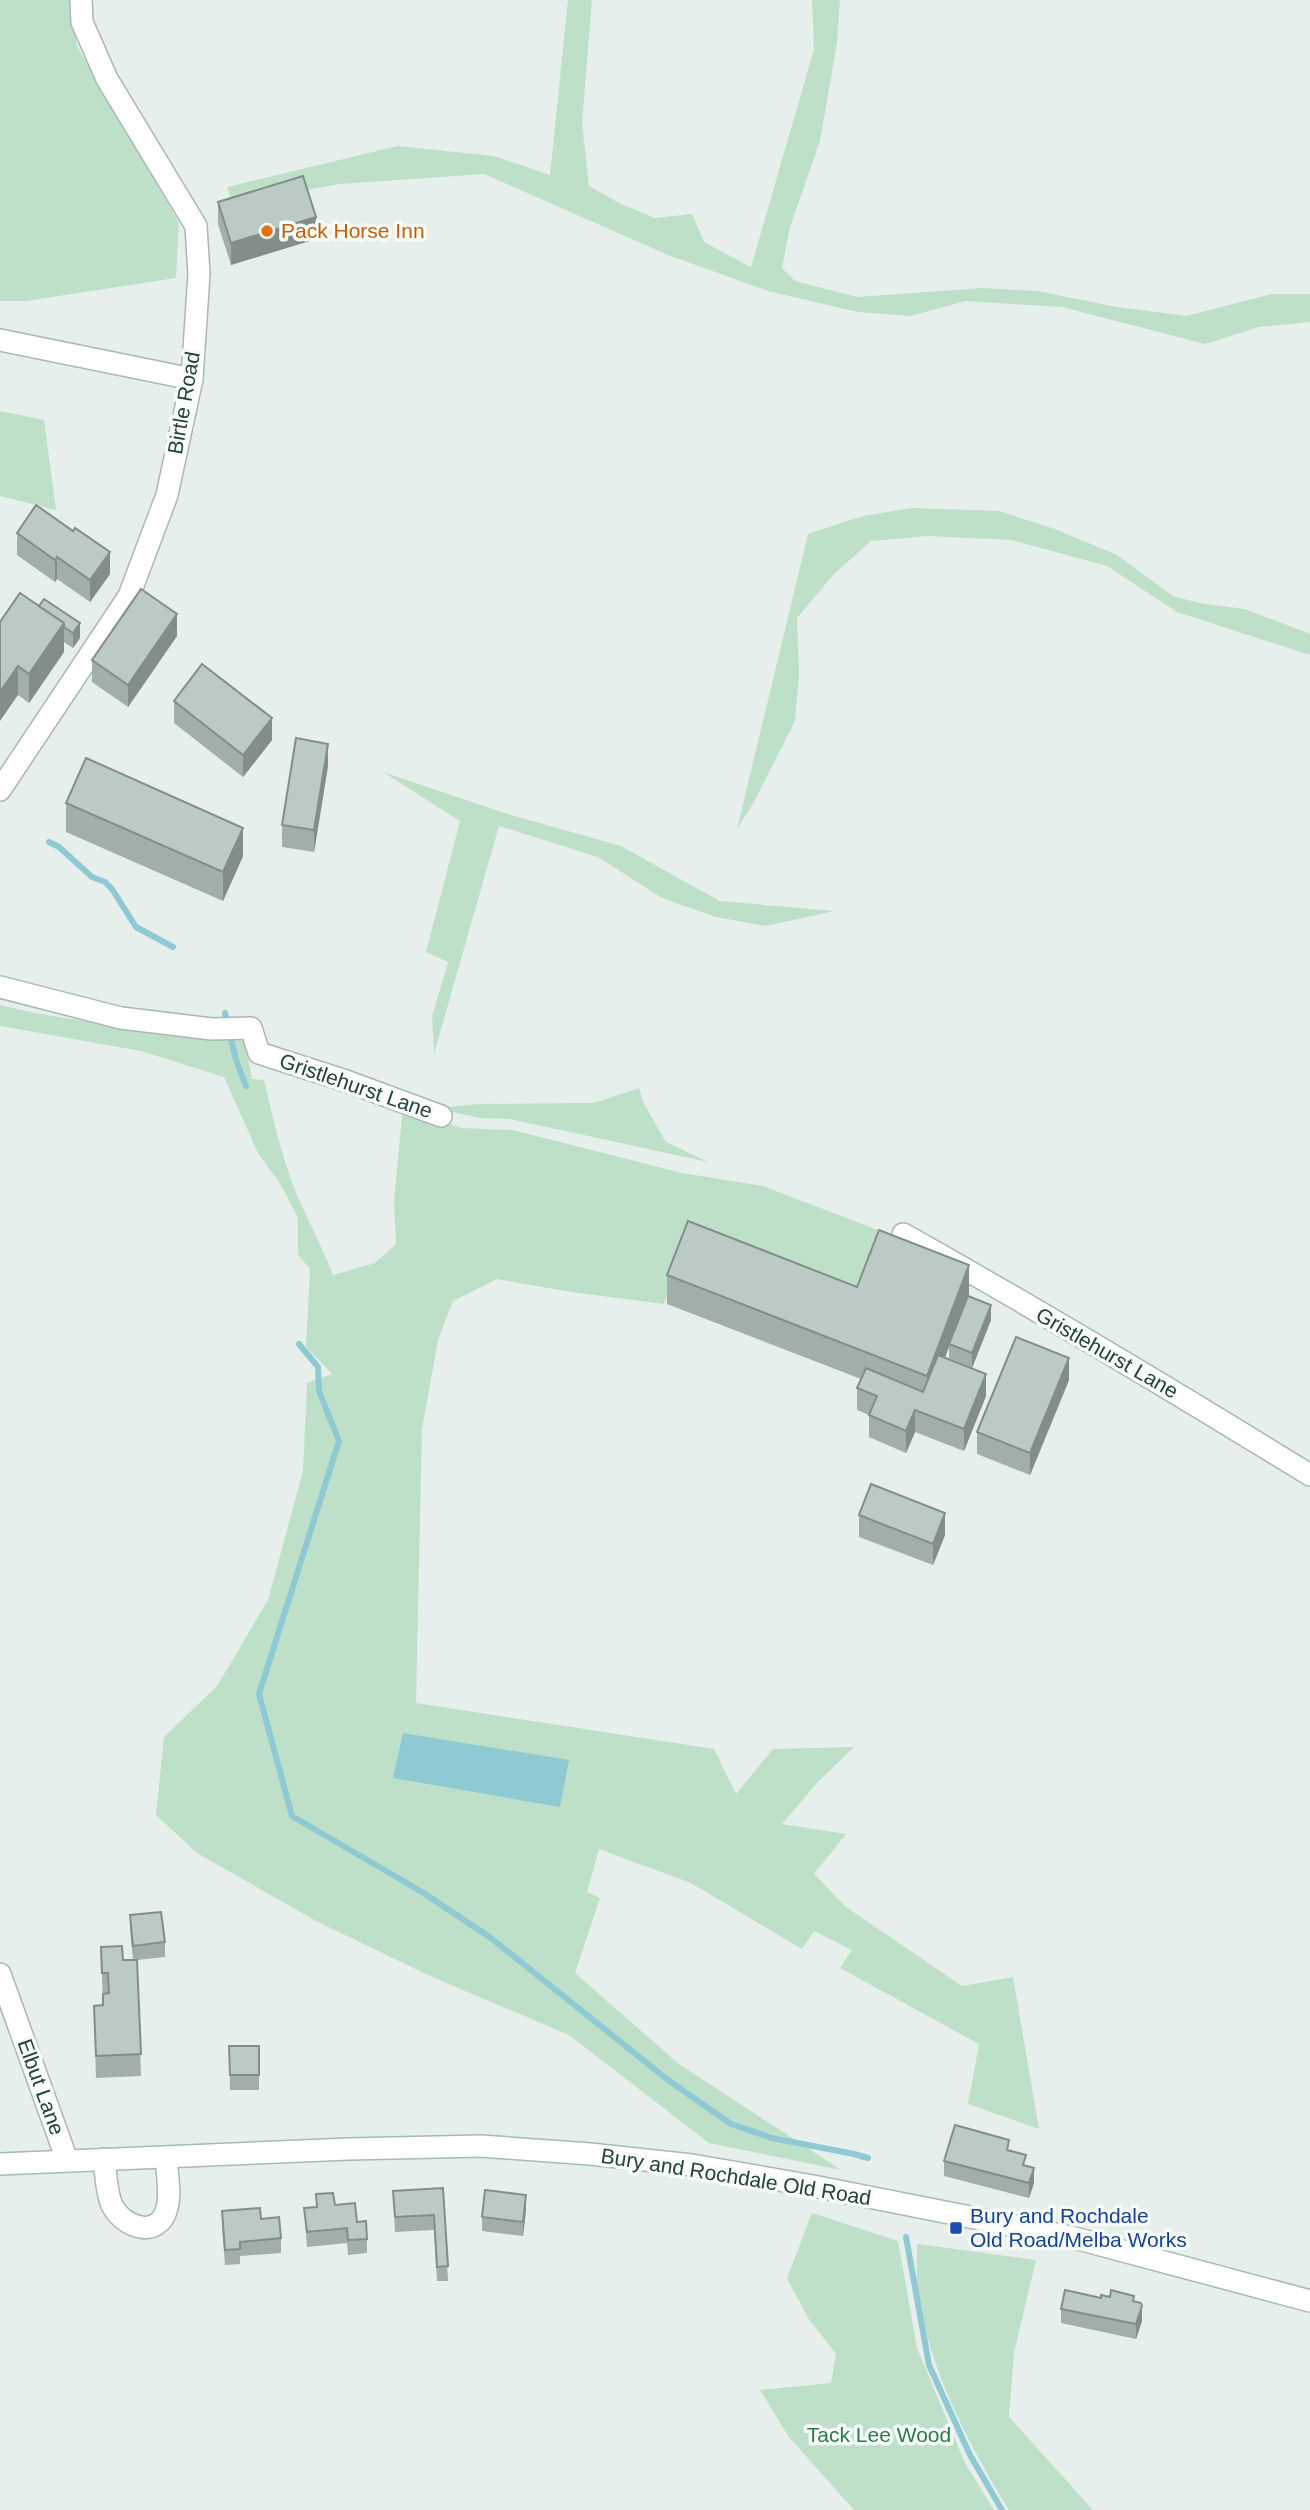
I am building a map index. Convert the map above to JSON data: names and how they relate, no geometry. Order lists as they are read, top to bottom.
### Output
{
  "streets": {
    "street": [
      "Birtle Road",
      "Gristlehurst Lane",
      "Elbut Lane",
      "Bury and Rochdale Old Road"
    ]
  },
  "crossings": [
    ["Elbut Lane", "Bury and Rochdale Old Road"]
  ],
  "parks": ["Tack Lee Wood"],
  "places": {
    "other": ["Pack Horse Inn"],
    "transit": ["Bury and Rochdale Old Road/Melba Works"]
  }
}
